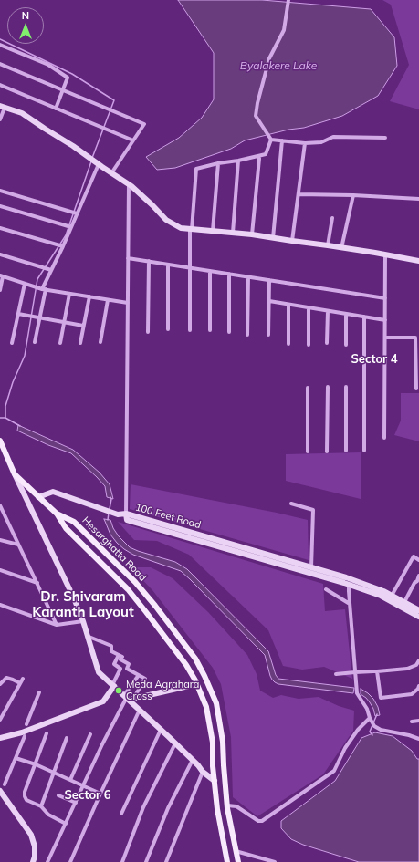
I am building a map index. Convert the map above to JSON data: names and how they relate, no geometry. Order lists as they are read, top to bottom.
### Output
{
  "streets": {
    "main road": ["100 Feet Road", "Hesarghatta Road"]
  },
  "districts": ["Sector 4", "Dr. Shivaram Karanth Layout", "Sector 6"],
  "water": ["Byalakere Lake"],
  "places": ["Meda Agrahara Cross"],
  "north": "top"
}
